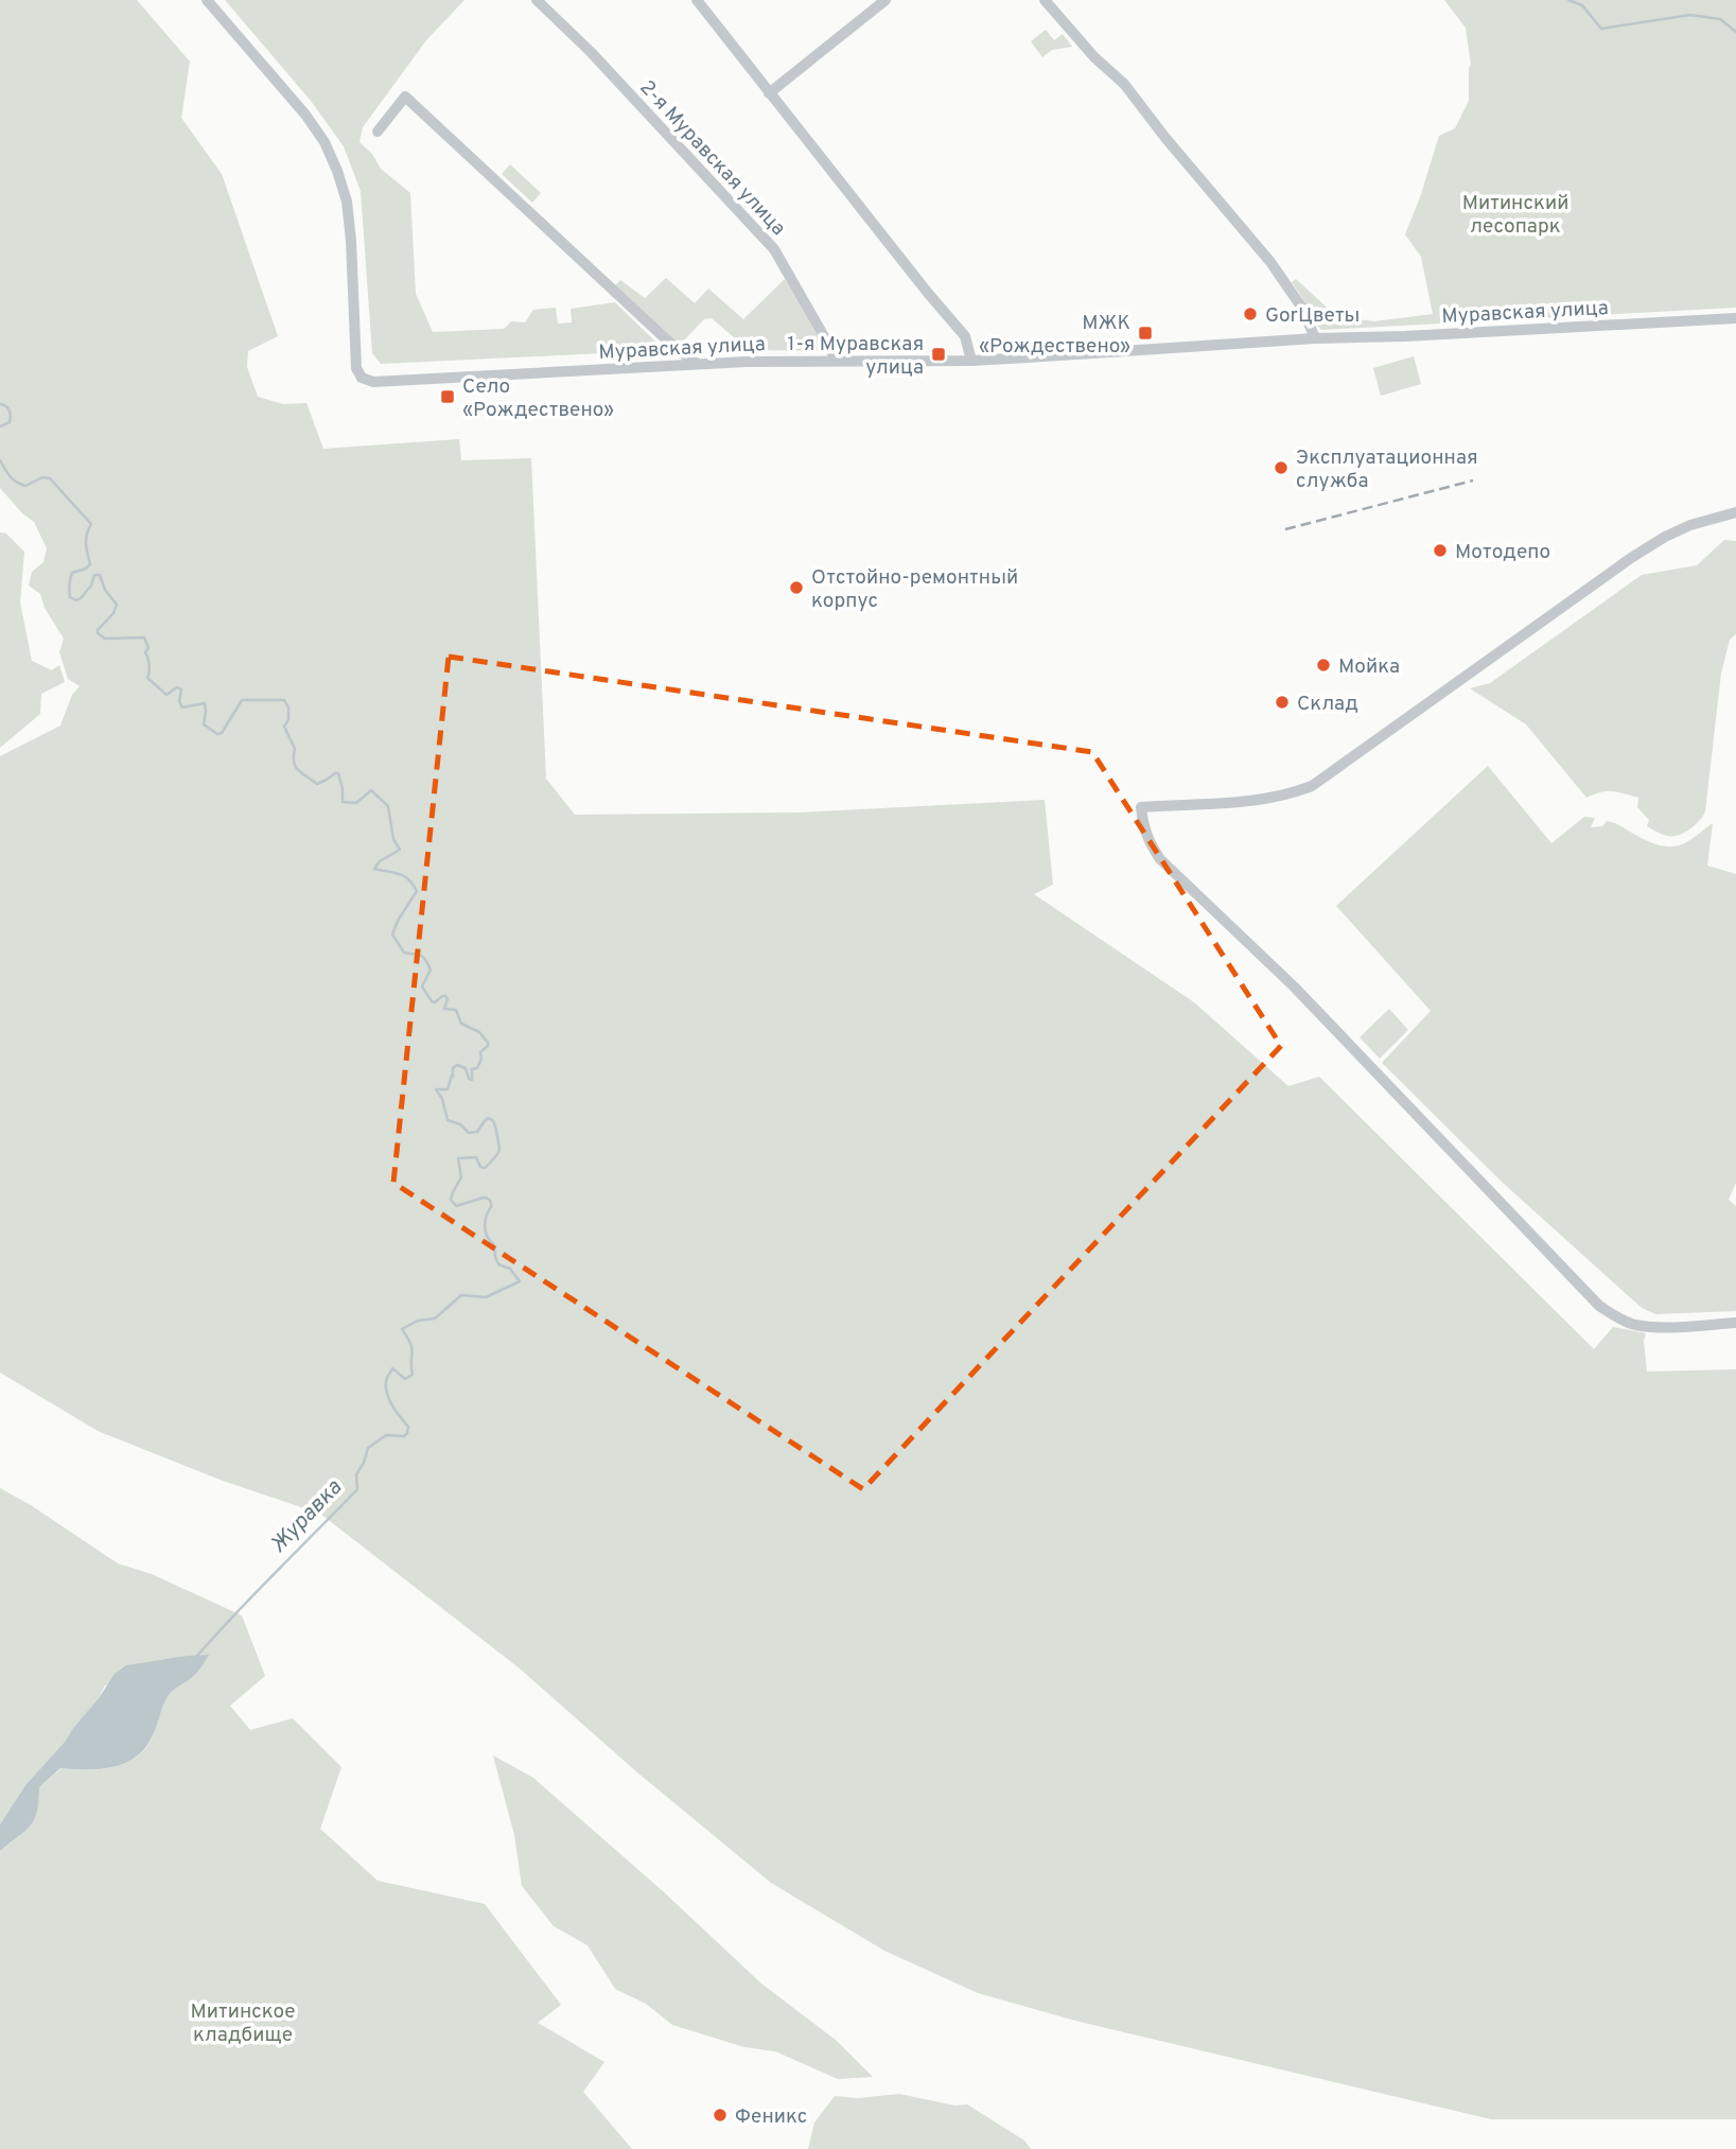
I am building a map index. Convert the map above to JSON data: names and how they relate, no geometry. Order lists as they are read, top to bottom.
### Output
{
  "streets": {
    "street": ["2-я Муравская улица", "Муравская улица"]
  },
  "crossings": [
    ["2-я Муравская улица", "Муравская улица"]
  ],
  "water": ["Журавка"],
  "parks": ["Митинский лесопарк", "Митинское кладбище"],
  "places": {
    "other": [
      "GorЦветы",
      "Эксплуатационная служба",
      "Мотодепо",
      "Отстойно-ремонтный корпус",
      "Мойка",
      "Склад",
      "Феникс"
    ],
    "transit": ["МЖК «Рождествено»", "1-я Муравская улица", "Село «Рождествено»"]
  }
}
